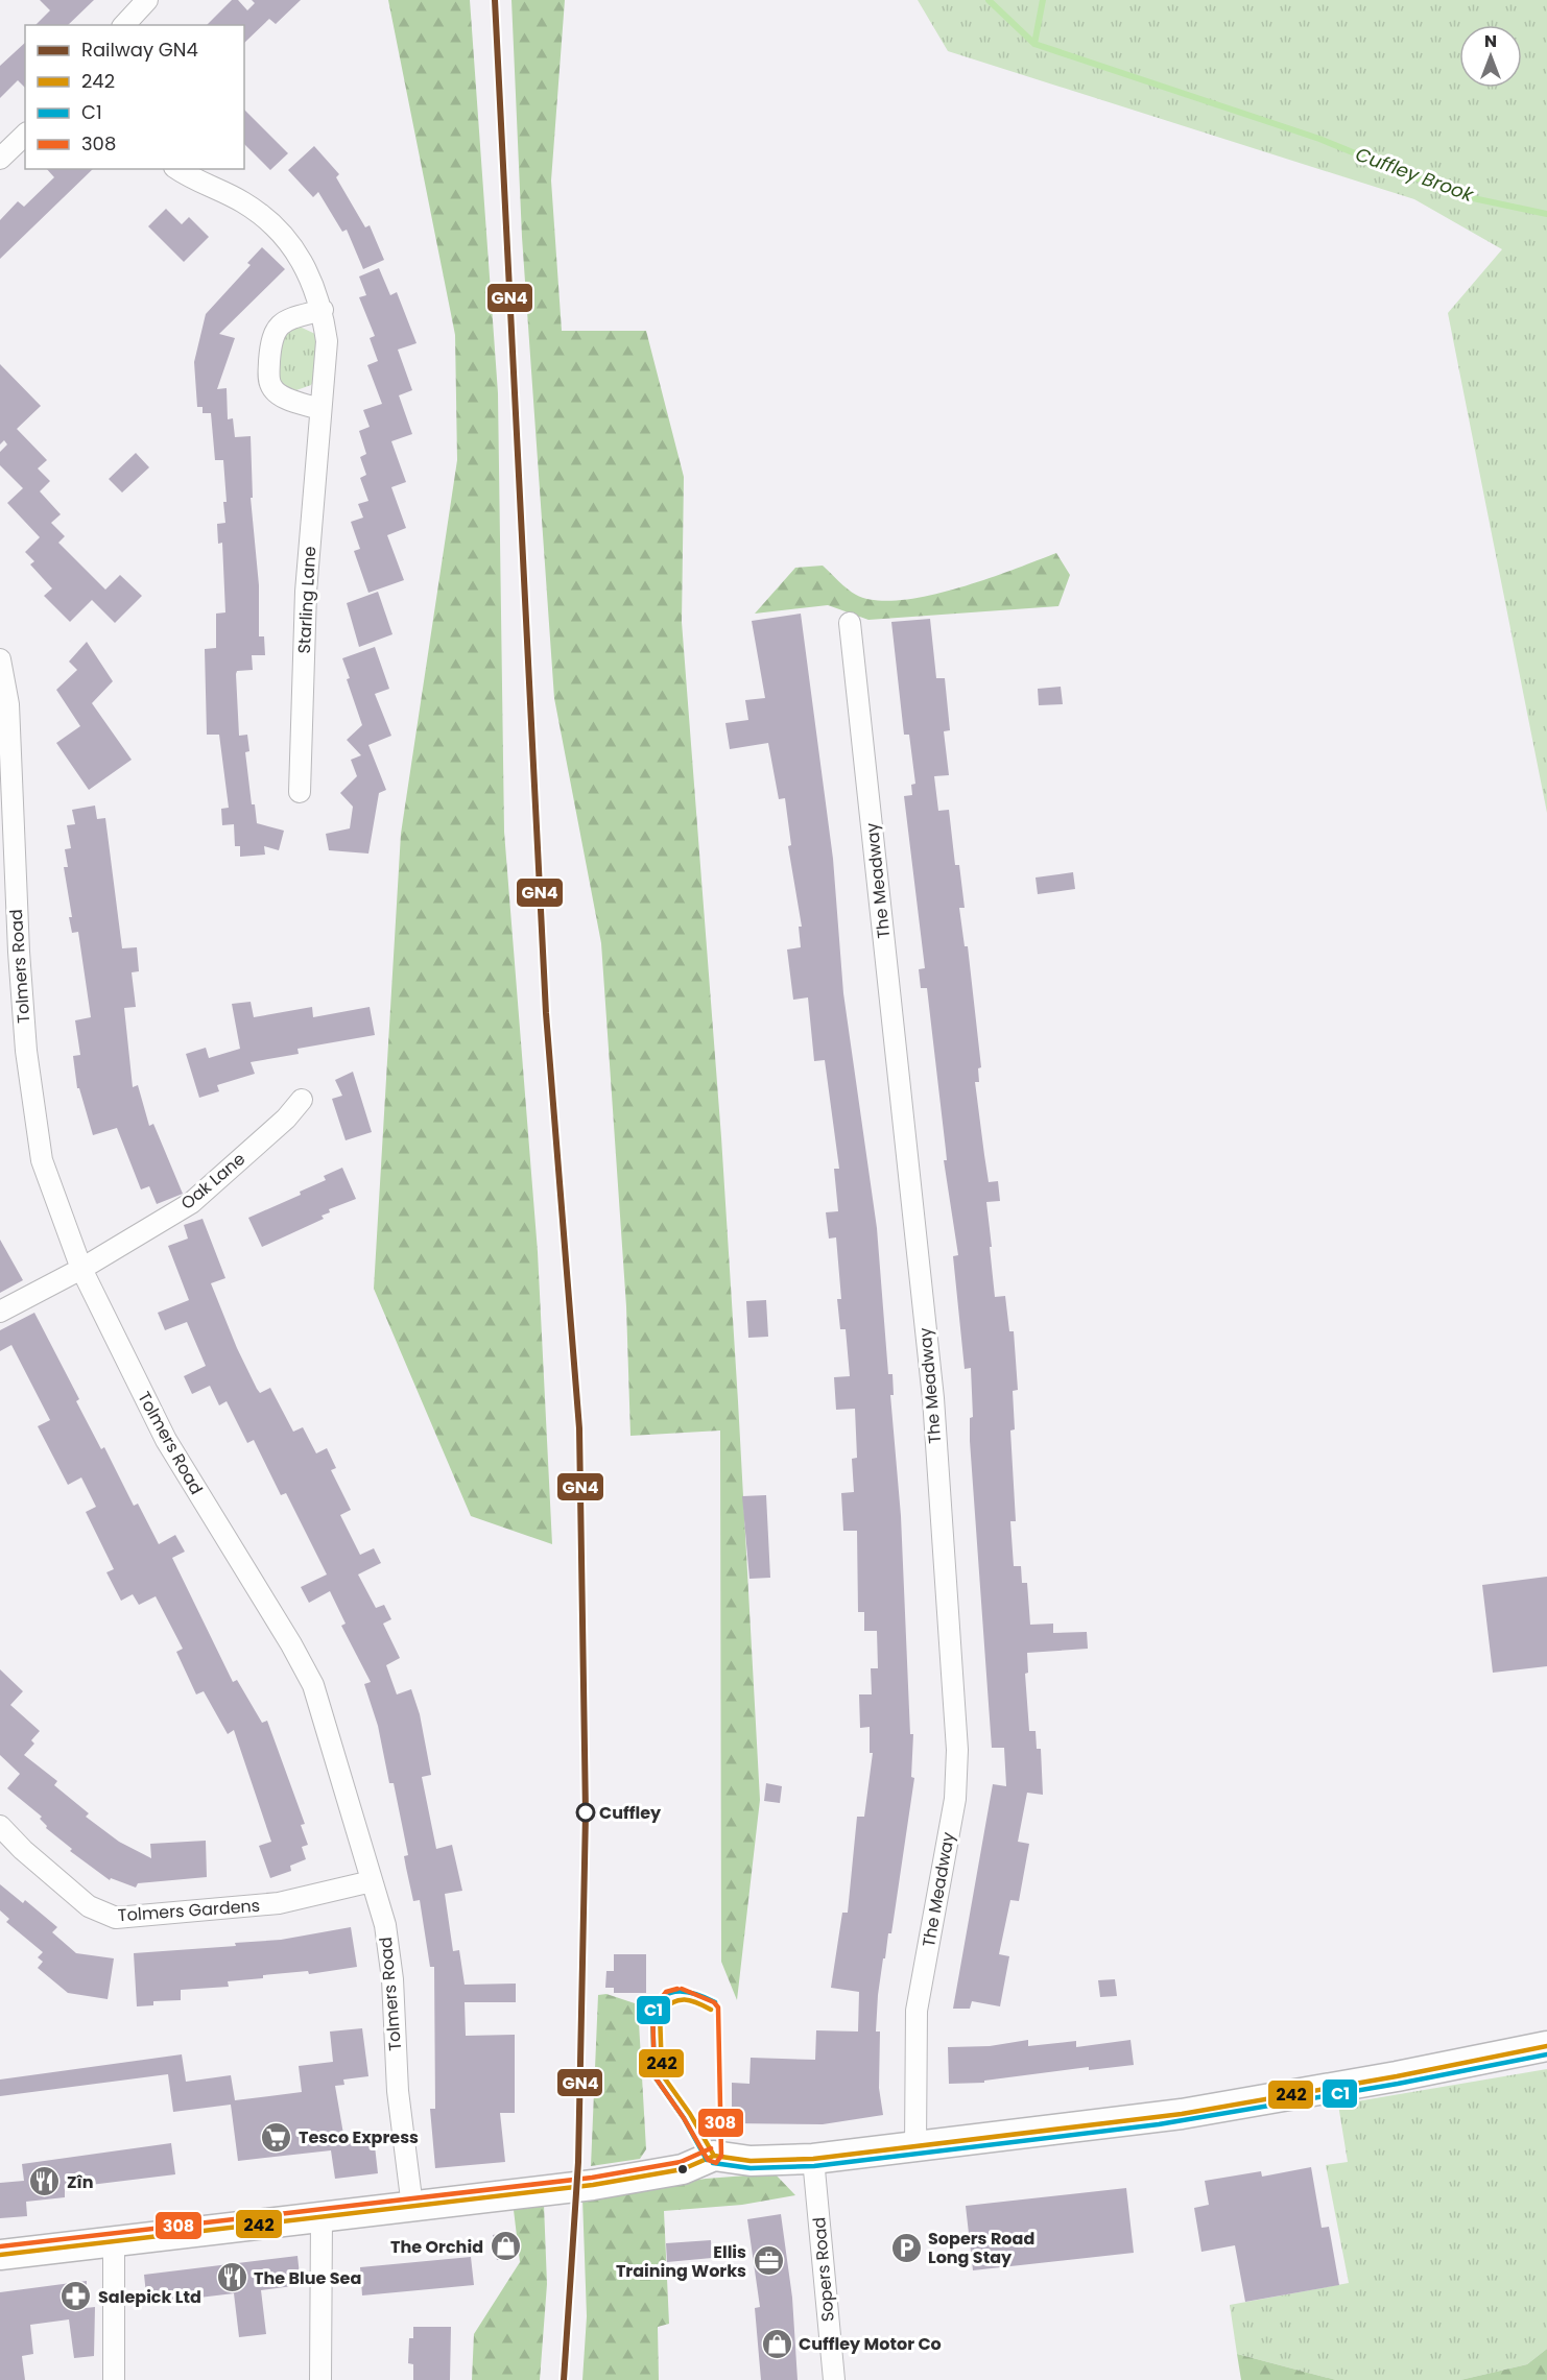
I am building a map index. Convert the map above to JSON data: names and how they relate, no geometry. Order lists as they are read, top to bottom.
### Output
{
  "streets": {
    "street": [
      "Starling Lane",
      "The Meadway",
      "Tolmers Road",
      "Oak Lane",
      "Tolmers Gardens",
      "Sopers Road"
    ]
  },
  "crossings": [
    ["Tolmers Road", "Oak Lane"],
    ["Tolmers Road", "Tolmers Gardens"]
  ],
  "water": ["Cuffley Brook"],
  "places": {
    "other": ["Cuffley"],
    "supermarket": ["Tesco Express"],
    "restaurant": ["Zîn", "The Blue Sea"],
    "shop": ["The Orchid", "Cuffley Motor Co"],
    "parking": ["Sopers Road Long Stay"],
    "office": ["Ellis Training Works"],
    "pharmacy": ["Salepick Ltd"]
  },
  "lines": [
    "rail line GN4",
    "transit line 308",
    "transit line C1",
    "transit line 242"
  ],
  "legend": [
    "Railway GN4",
    "242",
    "C1",
    "308"
  ],
  "north": "top"
}
